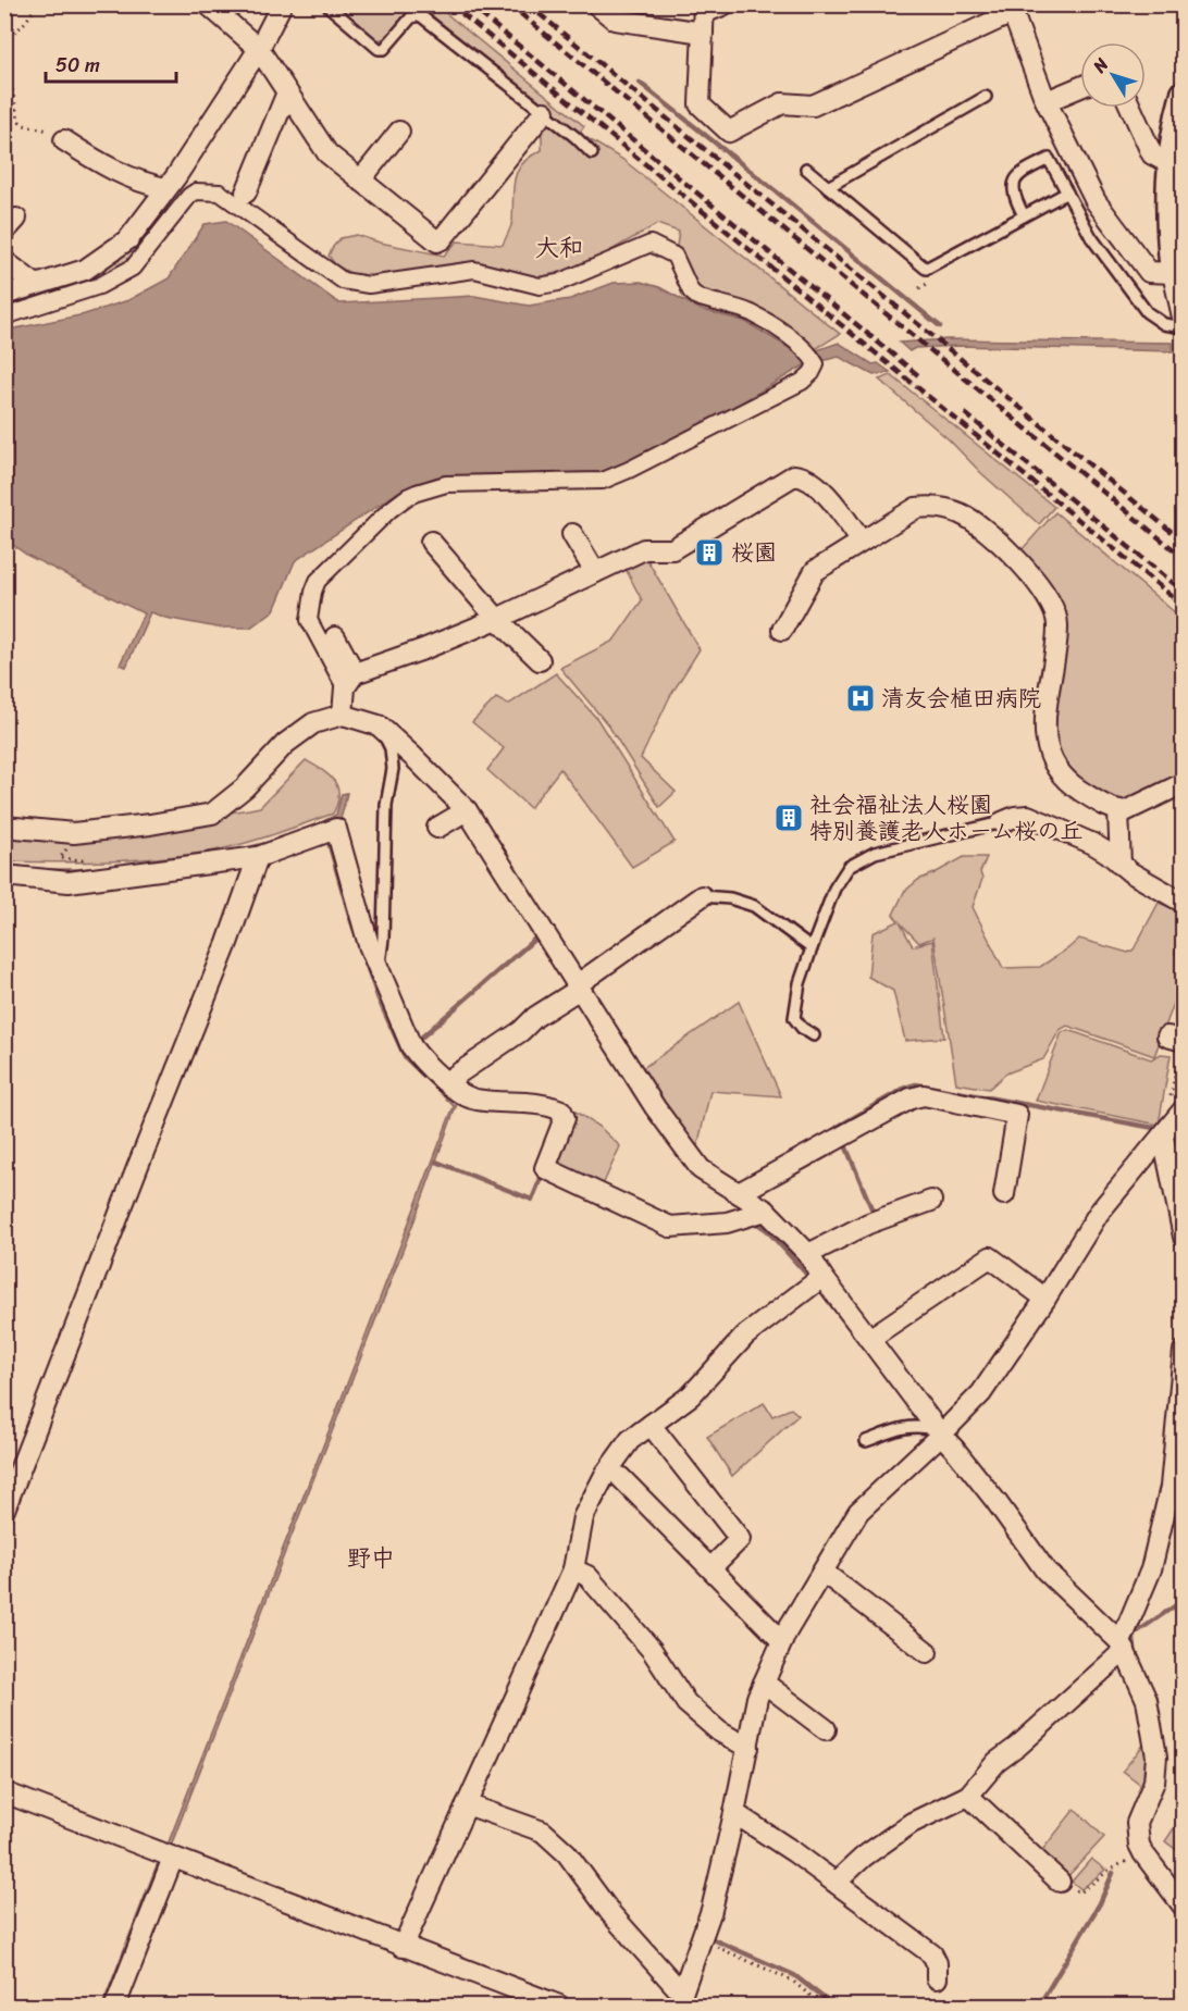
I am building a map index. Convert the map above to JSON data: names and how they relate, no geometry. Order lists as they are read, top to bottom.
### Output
{
  "districts": ["大和", "野中"],
  "places": {
    "building": ["桜園", "社会福祉法人桜園 特別養護老人ホーム桜の丘"],
    "hospital": ["清友会植田病院"]
  },
  "scale_bar": "50 m",
  "north": "top left"
}
